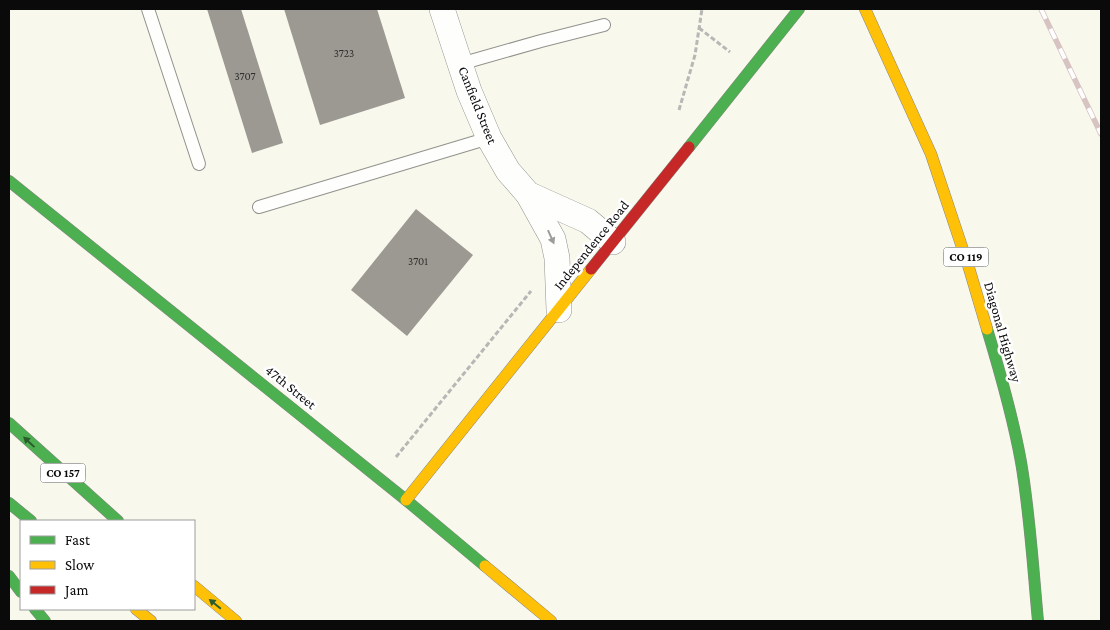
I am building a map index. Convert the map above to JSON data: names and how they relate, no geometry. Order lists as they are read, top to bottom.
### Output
{
  "streets": {
    "main road": [
      "Independence Road",
      "CO 119",
      "Diagonal Highway",
      "47th Street",
      "CO 157"
    ],
    "street": ["Canfield Street"]
  },
  "crossings": [
    ["Canfield Street", "Independence Road"],
    ["Independence Road", "47th Street"]
  ],
  "house_numbers": ["3723", "3707", "3701"],
  "legend": ["Fast", "Slow", "Jam"]
}
